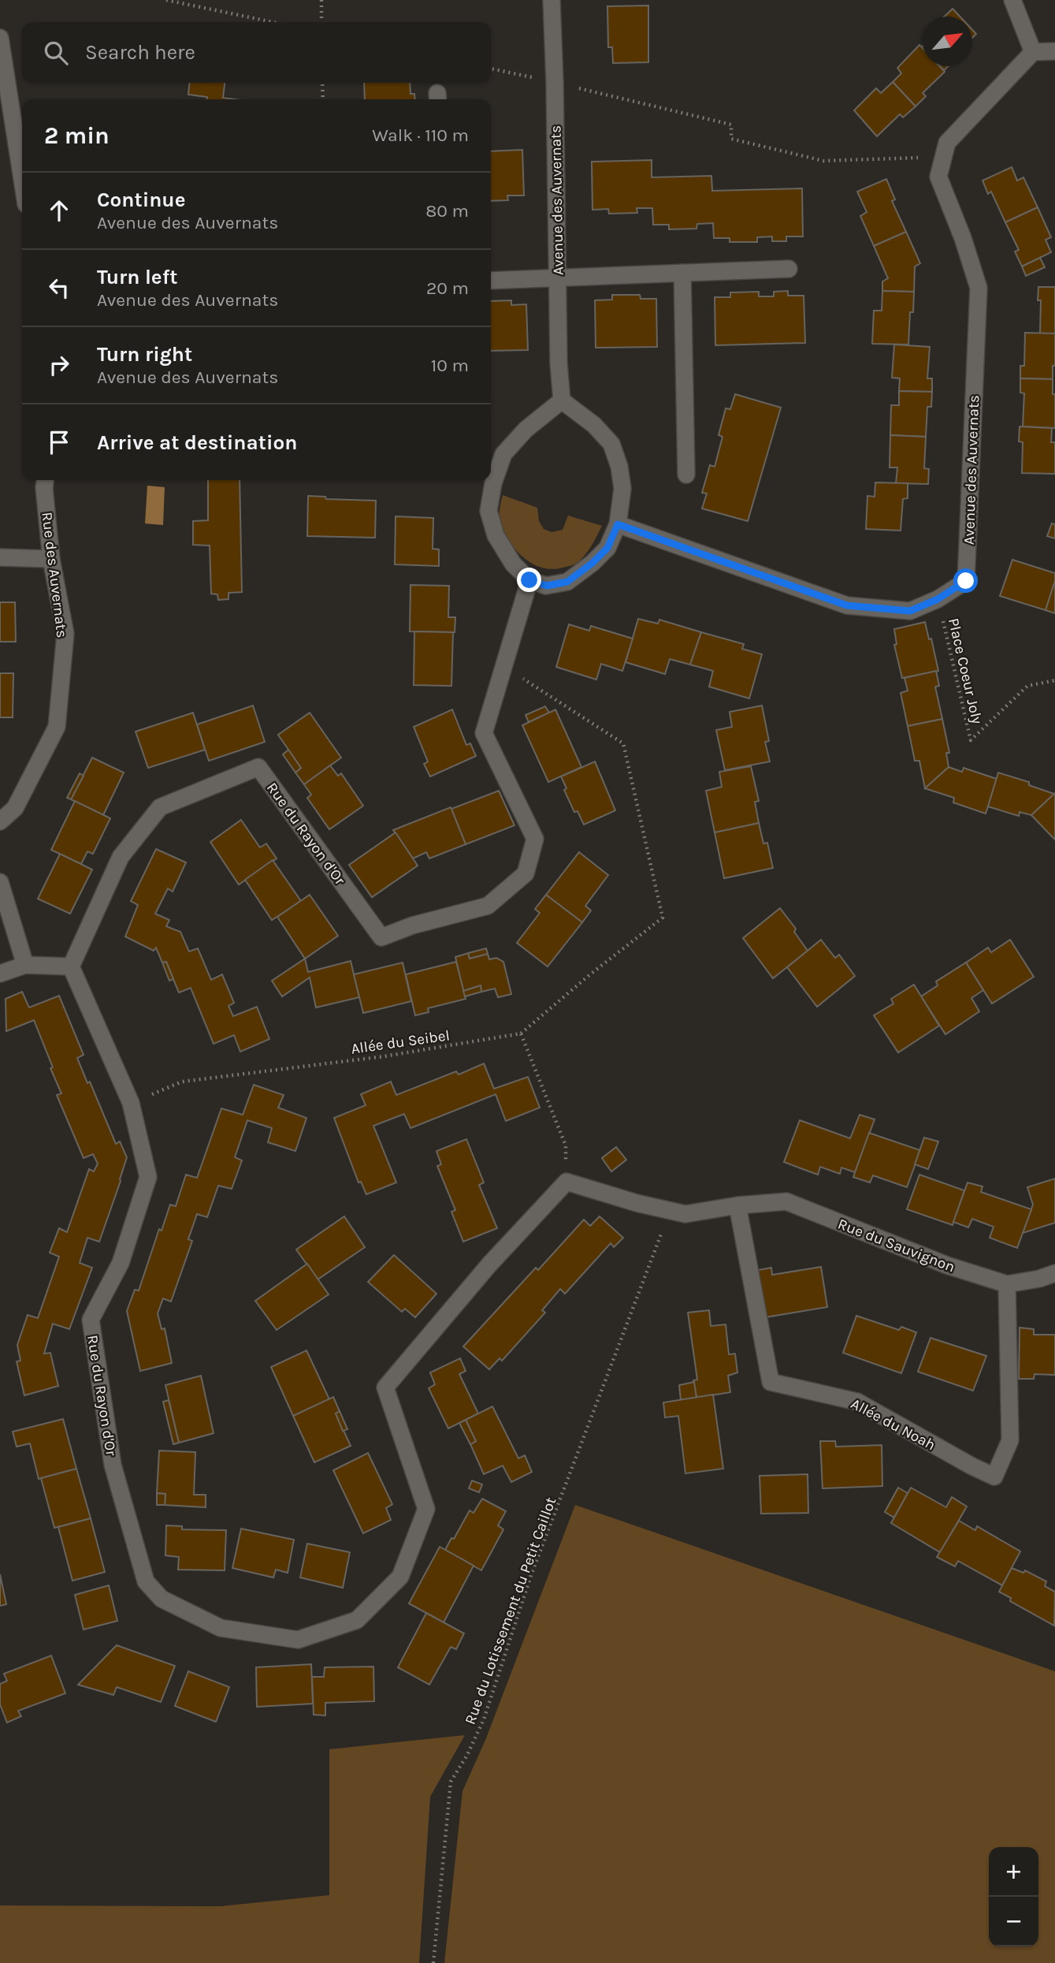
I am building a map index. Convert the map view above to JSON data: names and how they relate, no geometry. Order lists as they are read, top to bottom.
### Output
{
  "streets": {
    "street": [
      "Avenue des Auvernats",
      "Rue des Auvernats",
      "Rue du Rayon d'Or",
      "Rue du Sauvignon",
      "Allée du Noah"
    ],
    "path": ["Place Coeur Joly", "Allée du Seibel", "Rue du Lotissement du Petit Caillot"]
  },
  "crossings": [
    ["Avenue des Auvernats", "Place Coeur Joly"],
    ["Avenue des Auvernats", "Rue du Rayon d'Or"],
    ["Rue du Rayon d'Or", "Allée du Seibel"],
    ["Rue du Sauvignon", "Allée du Noah"]
  ],
  "north": "top right",
  "page": {
    "search": "Search here",
    "heading": ["2 min", "Walk · 110 m"],
    "list": [
      ["Continue", "Avenue des Auvernats", "80 m"],
      ["Turn left", "Avenue des Auvernats", "20 m"],
      ["Turn right", "Avenue des Auvernats", "10 m"],
      "Arrive at destination"
    ],
    "map_buttons": ["+", "−"]
  }
}
